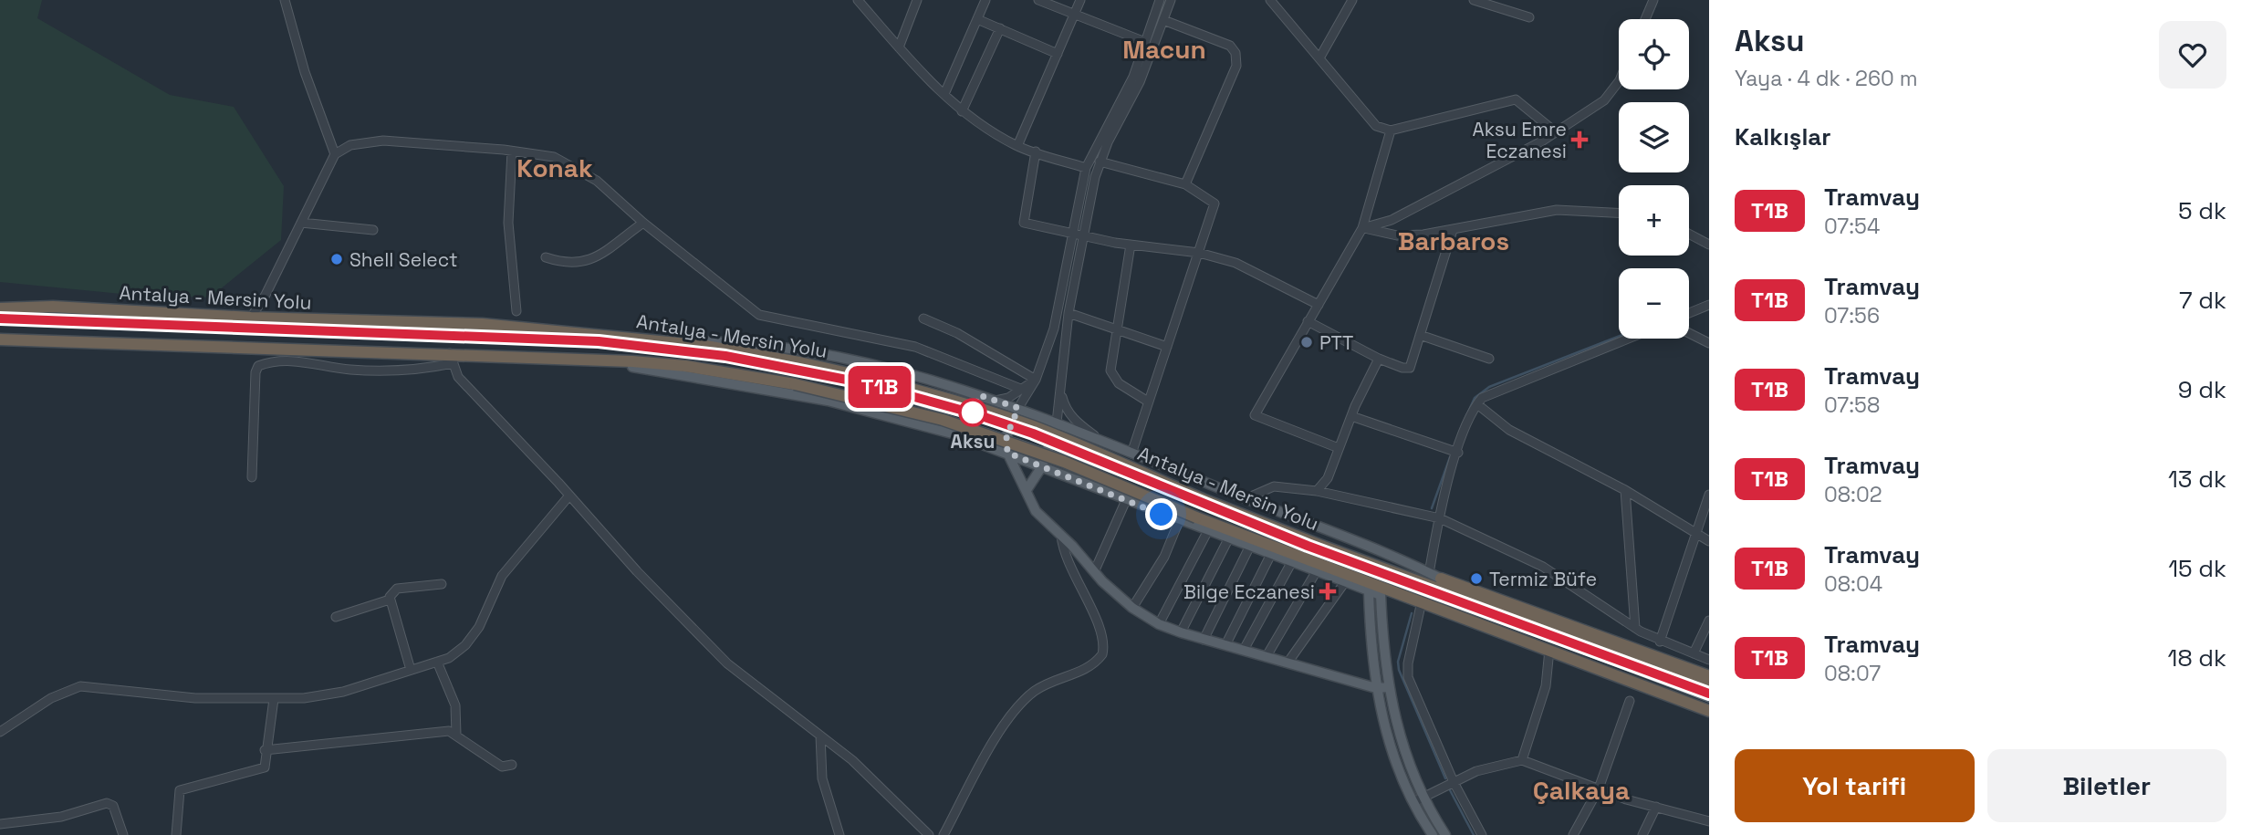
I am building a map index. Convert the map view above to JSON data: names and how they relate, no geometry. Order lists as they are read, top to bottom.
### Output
{
  "streets": {
    "highway": ["Antalya - Mersin Yolu"]
  },
  "districts": [
    "Macun",
    "Konak",
    "Barbaros",
    "Çalkaya"
  ],
  "places": {
    "health": ["Aksu Emre Eczanesi", "Bilge Eczanesi"],
    "other": [
      "Shell Select",
      "PTT",
      "Aksu",
      "Termiz Büfe"
    ]
  },
  "lines": ["tram line T1B"],
  "page": {
    "on_map": "T1B",
    "heading": [
      ["Aksu", "Yaya · 4 dk · 260 m"],
      "Kalkışlar"
    ],
    "map_buttons": ["+", "−"],
    "list": [
      {
        "mark": "T1B",
        "name": "Tramvay",
        "note": "07:54",
        "value": "5 dk"
      },
      {
        "mark": "T1B",
        "name": "Tramvay",
        "note": "07:56",
        "value": "7 dk"
      },
      {
        "mark": "T1B",
        "name": "Tramvay",
        "note": "07:58",
        "value": "9 dk"
      },
      {
        "mark": "T1B",
        "name": "Tramvay",
        "note": "08:02",
        "value": "13 dk"
      },
      {
        "mark": "T1B",
        "name": "Tramvay",
        "note": "08:04",
        "value": "15 dk"
      },
      {
        "mark": "T1B",
        "name": "Tramvay",
        "note": "08:07",
        "value": "18 dk"
      }
    ],
    "buttons": ["Yol tarifi", "Biletler"]
  }
}
